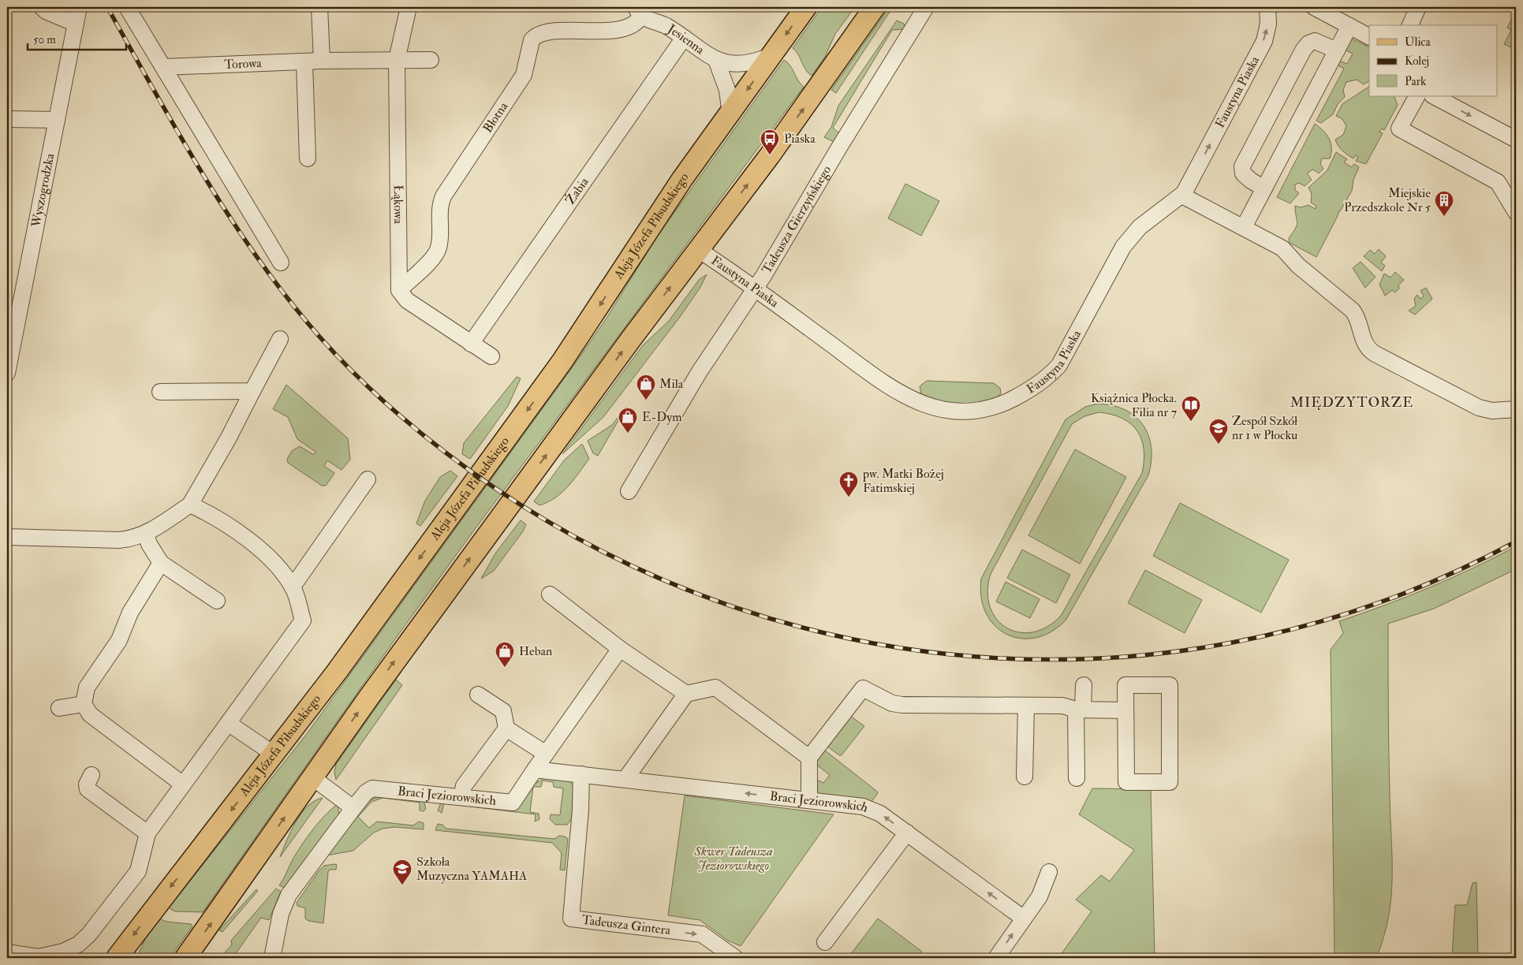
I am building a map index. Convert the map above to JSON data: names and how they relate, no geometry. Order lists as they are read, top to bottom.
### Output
{
  "streets": {
    "main road": ["Aleja Józefa Piłsudskiego"],
    "street": [
      "Jesienna",
      "Torowa",
      "Faustyna Piaska",
      "Błotna",
      "Wyszogrodzka",
      "Żabia",
      "Łąkowa",
      "Tadeusza Gierzyńskiego",
      "Braci Jeziorowskich",
      "Tadeusza Gintera"
    ]
  },
  "crossings": [
    ["Jesienna", "Błotna"],
    ["Jesienna", "Żabia"],
    ["Jesienna", "Aleja Józefa Piłsudskiego"],
    ["Torowa", "Łąkowa"],
    ["Faustyna Piaska", "Tadeusza Gierzyńskiego"],
    ["Błotna", "Łąkowa"],
    ["Braci Jeziorowskich", "Tadeusza Gintera"]
  ],
  "districts": ["MIĘDZYTORZE"],
  "parks": ["Skwer Tadeusza Jeziorowskiego"],
  "places": {
    "bus stop": ["Piaska"],
    "building": ["Miejskie Przedszkole Nr 5"],
    "shop": ["Mila", "E-Dym", "Heban"],
    "library": ["Książnica Płocka. Filia nr 7"],
    "school or university": ["Zespół Szkół nr 1 w Płocku", "Szkoła Muzyczna YAMAHA"],
    "church": ["pw. Matki Bożej Fatimskiej"]
  },
  "legend": ["Ulica", "Kolej", "Park"],
  "scale_bar": "50 m"
}
